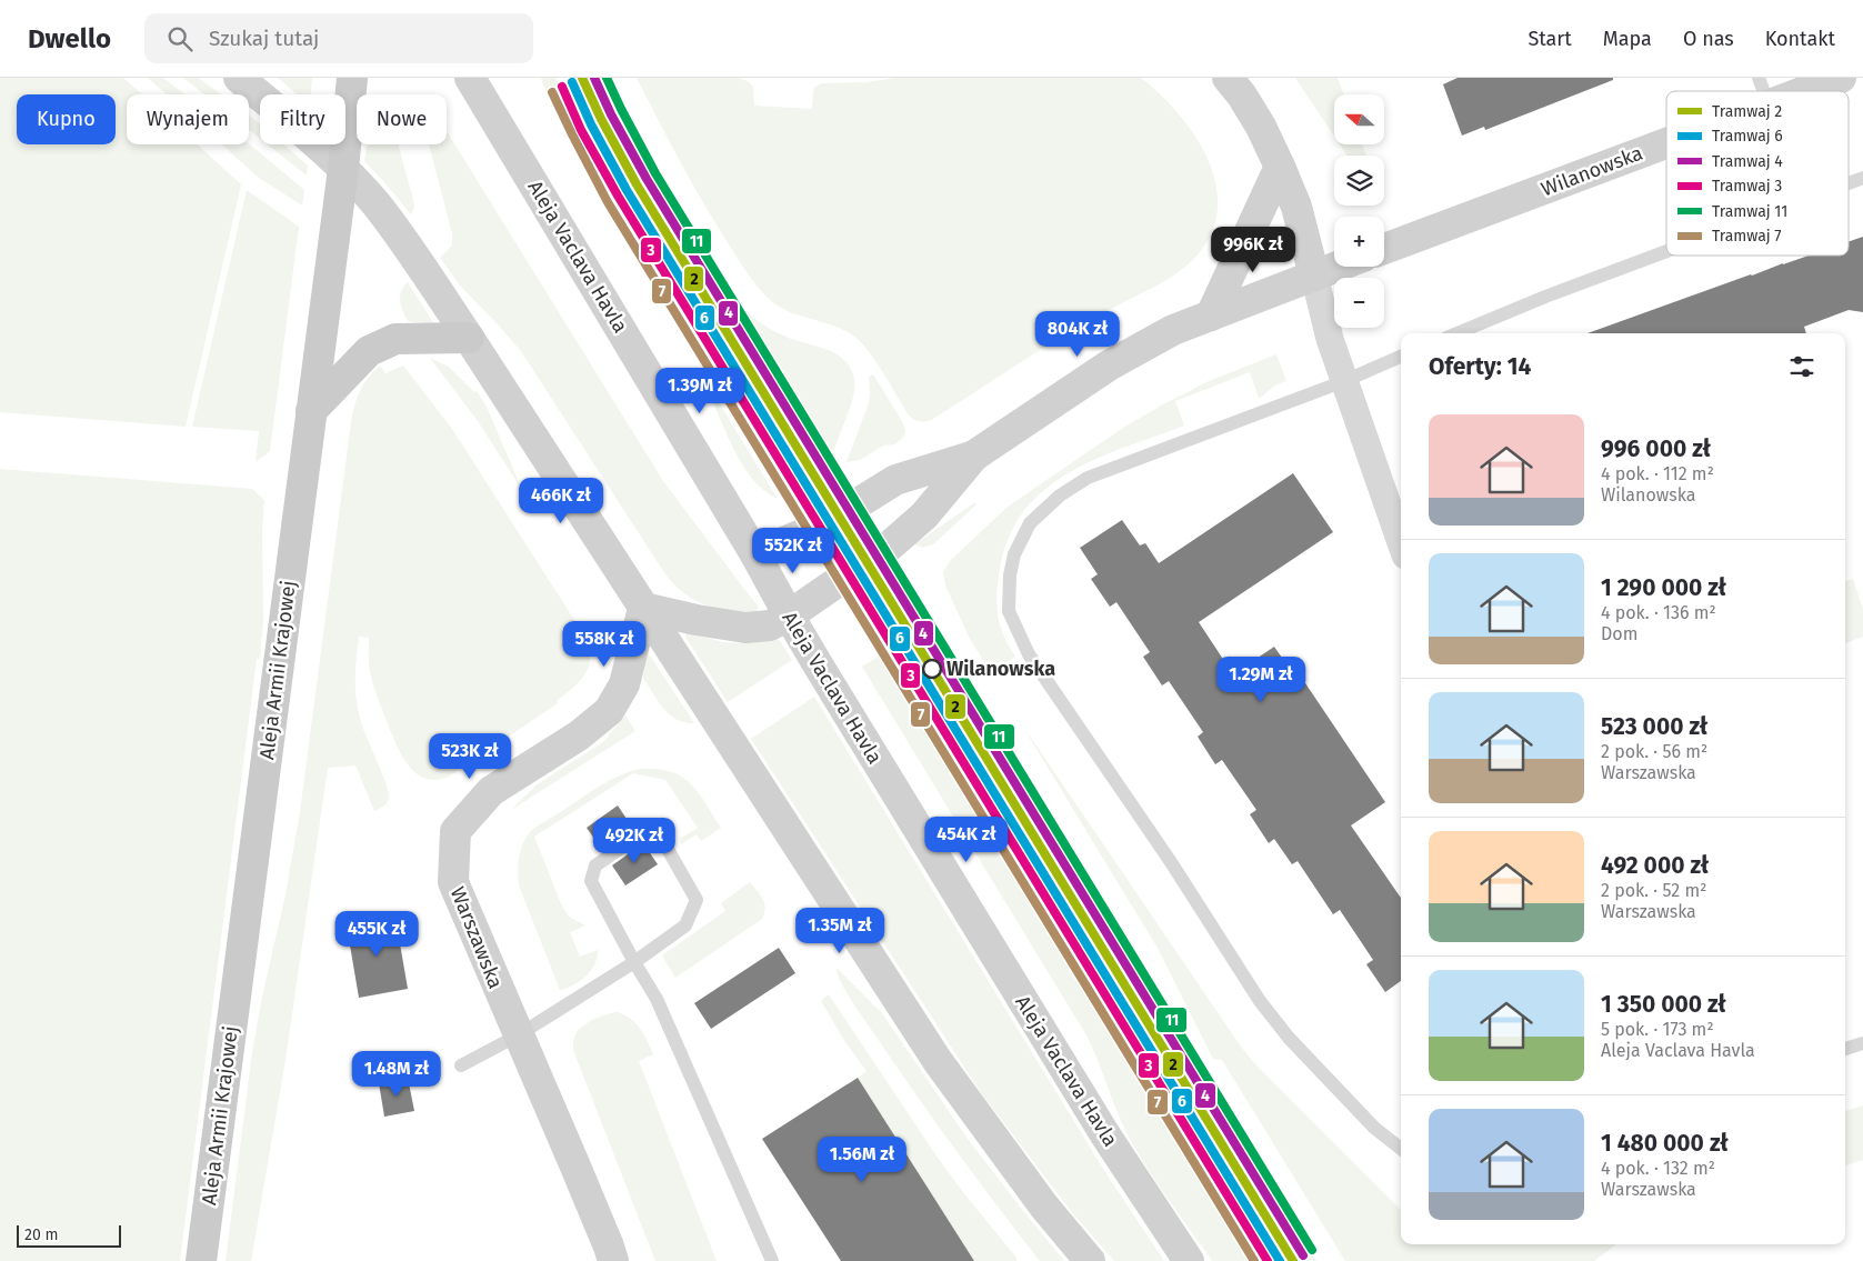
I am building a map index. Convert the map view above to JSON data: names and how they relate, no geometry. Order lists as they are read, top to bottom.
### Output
{
  "streets": {
    "main road": [
      "Wilanowska",
      "Aleja Vaclava Havla",
      "Aleja Armii Krajowej",
      "Warszawska"
    ]
  },
  "places": ["Wilanowska"],
  "lines": [
    "tram line 2",
    "tram line 4",
    "tram line 11",
    "tram line 6",
    "tram line 3",
    "tram line 7"
  ],
  "legend": [
    "Tramwaj 2",
    "Tramwaj 6",
    "Tramwaj 4",
    "Tramwaj 3",
    "Tramwaj 11",
    "Tramwaj 7"
  ],
  "scale_bar": "20 m",
  "north": "left",
  "page": {
    "header": "Dwello",
    "search": "Szukaj tutaj",
    "nav": [
      "Start",
      "Mapa",
      "O nas",
      "Kontakt"
    ],
    "map_buttons": ["+", "−"],
    "chip": [
      "Kupno",
      "Wynajem",
      "Filtry",
      "Nowe"
    ],
    "price": [
      "996K zł",
      "804K zł",
      "1.39M zł",
      "466K zł",
      "552K zł",
      "558K zł",
      "1.29M zł",
      "523K zł",
      "454K zł",
      "492K zł",
      "1.35M zł",
      "455K zł",
      "1.48M zł",
      "1.56M zł"
    ],
    "heading": "Oferty: 14",
    "list": [
      {
        "name": "996 000 zł",
        "note": "4 pok. · 112 m² · Wilanowska"
      },
      {
        "name": "1 290 000 zł",
        "note": "4 pok. · 136 m² · Dom"
      },
      {
        "name": "523 000 zł",
        "note": "2 pok. · 56 m² · Warszawska"
      },
      {
        "name": "492 000 zł",
        "note": "2 pok. · 52 m² · Warszawska"
      },
      {
        "name": "1 350 000 zł",
        "note": "5 pok. · 173 m² · Aleja Vaclava Havla"
      },
      {
        "name": "1 480 000 zł",
        "note": "4 pok. · 132 m² · Warszawska"
      }
    ],
    "scale": "20 m"
  }
}
